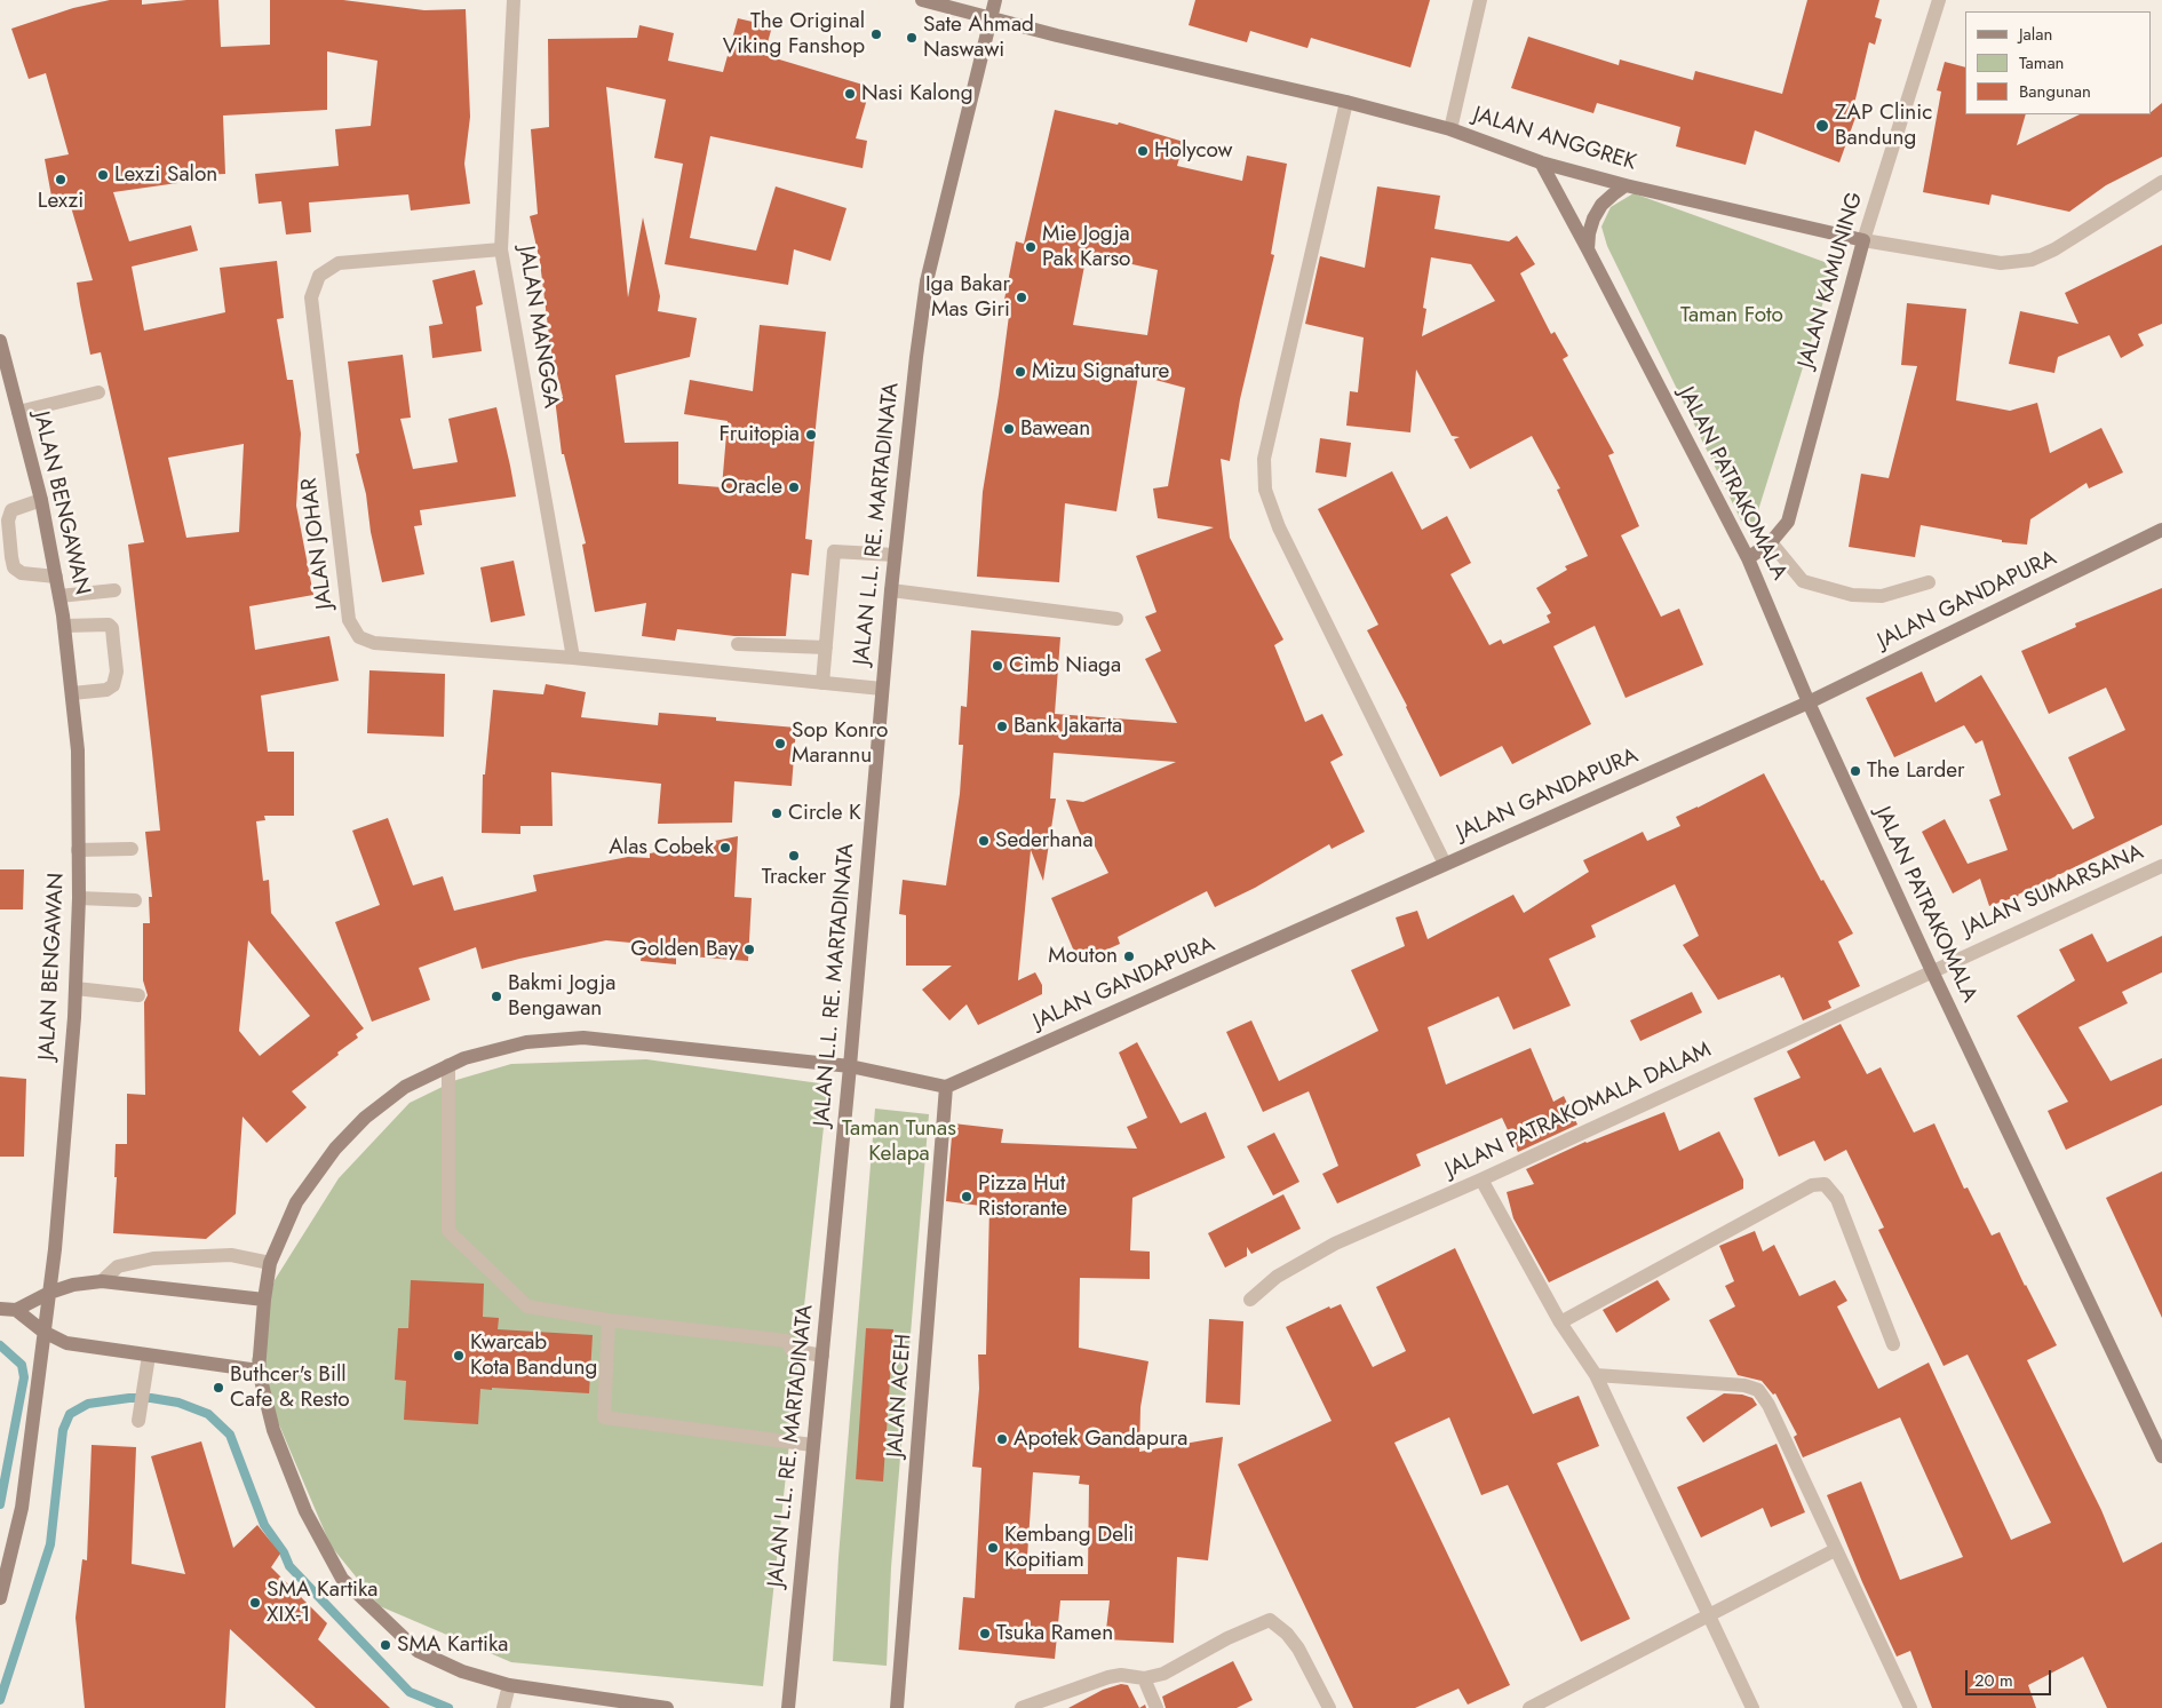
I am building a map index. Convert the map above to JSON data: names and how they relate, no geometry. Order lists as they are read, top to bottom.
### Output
{
  "streets": {
    "street": [
      "JALAN ANGGREK",
      "JALAN KAMUNING",
      "JALAN MANGGA",
      "JALAN PATRAKOMALA",
      "JALAN BENGAWAN",
      "JALAN L.L. RE. MARTADINATA",
      "JALAN JOHAR",
      "JALAN GANDAPURA",
      "JALAN SUMARSANA",
      "JALAN PATRAKOMALA DALAM",
      "JALAN ACEH"
    ]
  },
  "crossings": [
    ["JALAN ANGGREK", "JALAN KAMUNING"],
    ["JALAN ANGGREK", "JALAN PATRAKOMALA"],
    ["JALAN ANGGREK", "JALAN L.L. RE. MARTADINATA"],
    ["JALAN KAMUNING", "JALAN PATRAKOMALA"],
    ["JALAN MANGGA", "JALAN JOHAR"],
    ["JALAN PATRAKOMALA", "JALAN GANDAPURA"],
    ["JALAN PATRAKOMALA", "JALAN SUMARSANA"],
    ["JALAN PATRAKOMALA", "JALAN PATRAKOMALA DALAM"],
    ["JALAN L.L. RE. MARTADINATA", "JALAN JOHAR"],
    ["JALAN GANDAPURA", "JALAN ACEH"],
    ["JALAN SUMARSANA", "JALAN PATRAKOMALA DALAM"]
  ],
  "parks": ["Taman Foto", "Taman Tunas Kelapa"],
  "places": [
    "The Original Viking Fanshop",
    "Sate Ahmad Naswawi",
    "Nasi Kalong",
    "ZAP Clinic Bandung",
    "Holycow",
    "Lexzi Salon",
    "Lexzi",
    "Mie Jogja Pak Karso",
    "Iga Bakar Mas Giri",
    "Mizu Signature",
    "Bawean",
    "Fruitopia",
    "Oracle",
    "Cimb Niaga",
    "Bank Jakarta",
    "Sop Konro Marannu",
    "The Larder",
    "Circle K",
    "Sederhana",
    "Alas Cobek",
    "Tracker",
    "Golden Bay",
    "Mouton",
    "Bakmi Jogja Bengawan",
    "Pizza Hut Ristorante",
    "Kwarcab Kota Bandung",
    "Buthcer's Bill Cafe & Resto",
    "Apotek Gandapura",
    "Kembang Deli Kopitiam",
    "SMA Kartika XIX-1",
    "Tsuka Ramen",
    "SMA Kartika"
  ],
  "legend": ["Jalan", "Taman", "Bangunan"],
  "scale_bar": "20 m"
}
